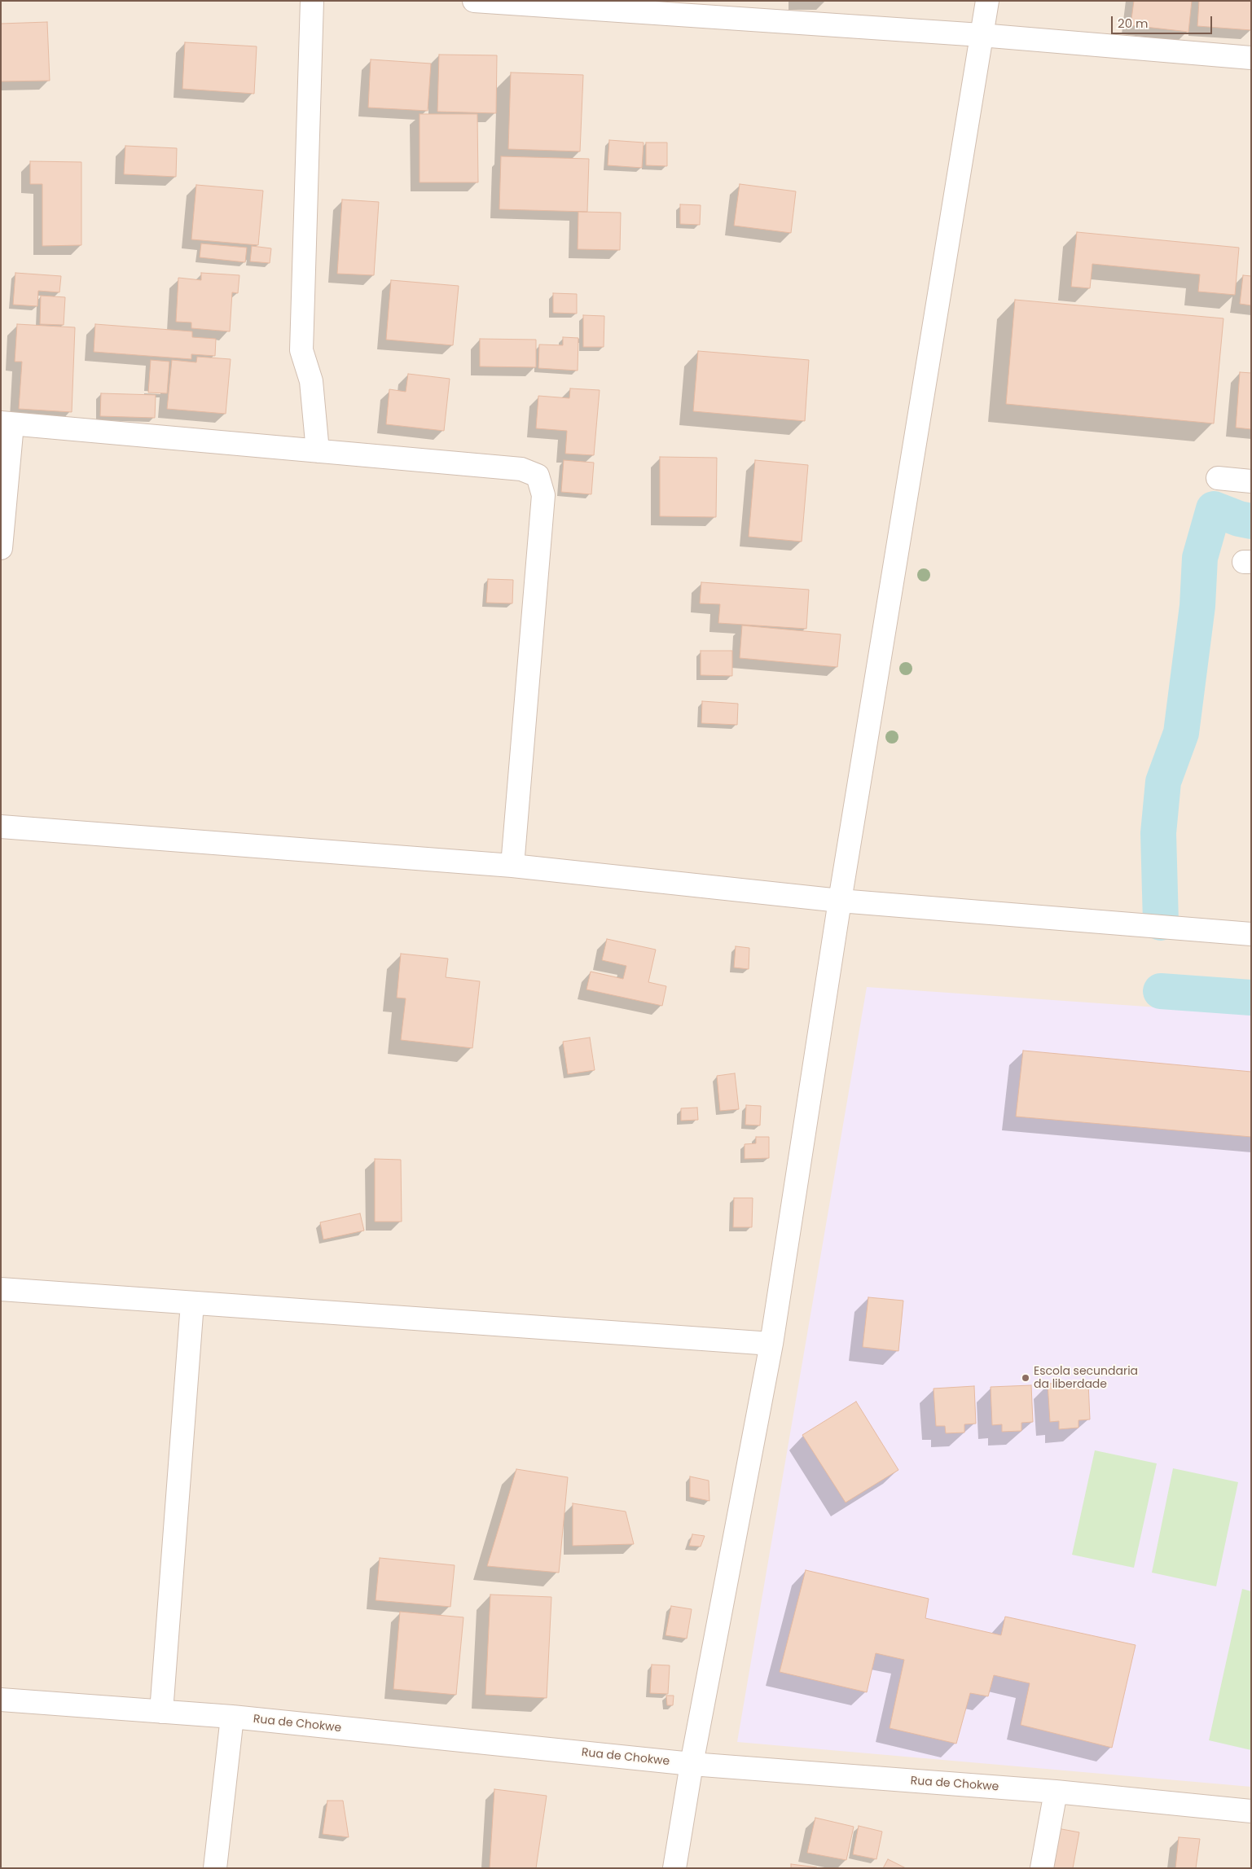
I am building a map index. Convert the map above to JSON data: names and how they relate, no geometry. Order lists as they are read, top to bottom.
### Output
{
  "streets": {
    "street": ["Rua de Chokwe"]
  },
  "places": ["Escola secundaria da liberdade"],
  "scale_bar": "20 m"
}
